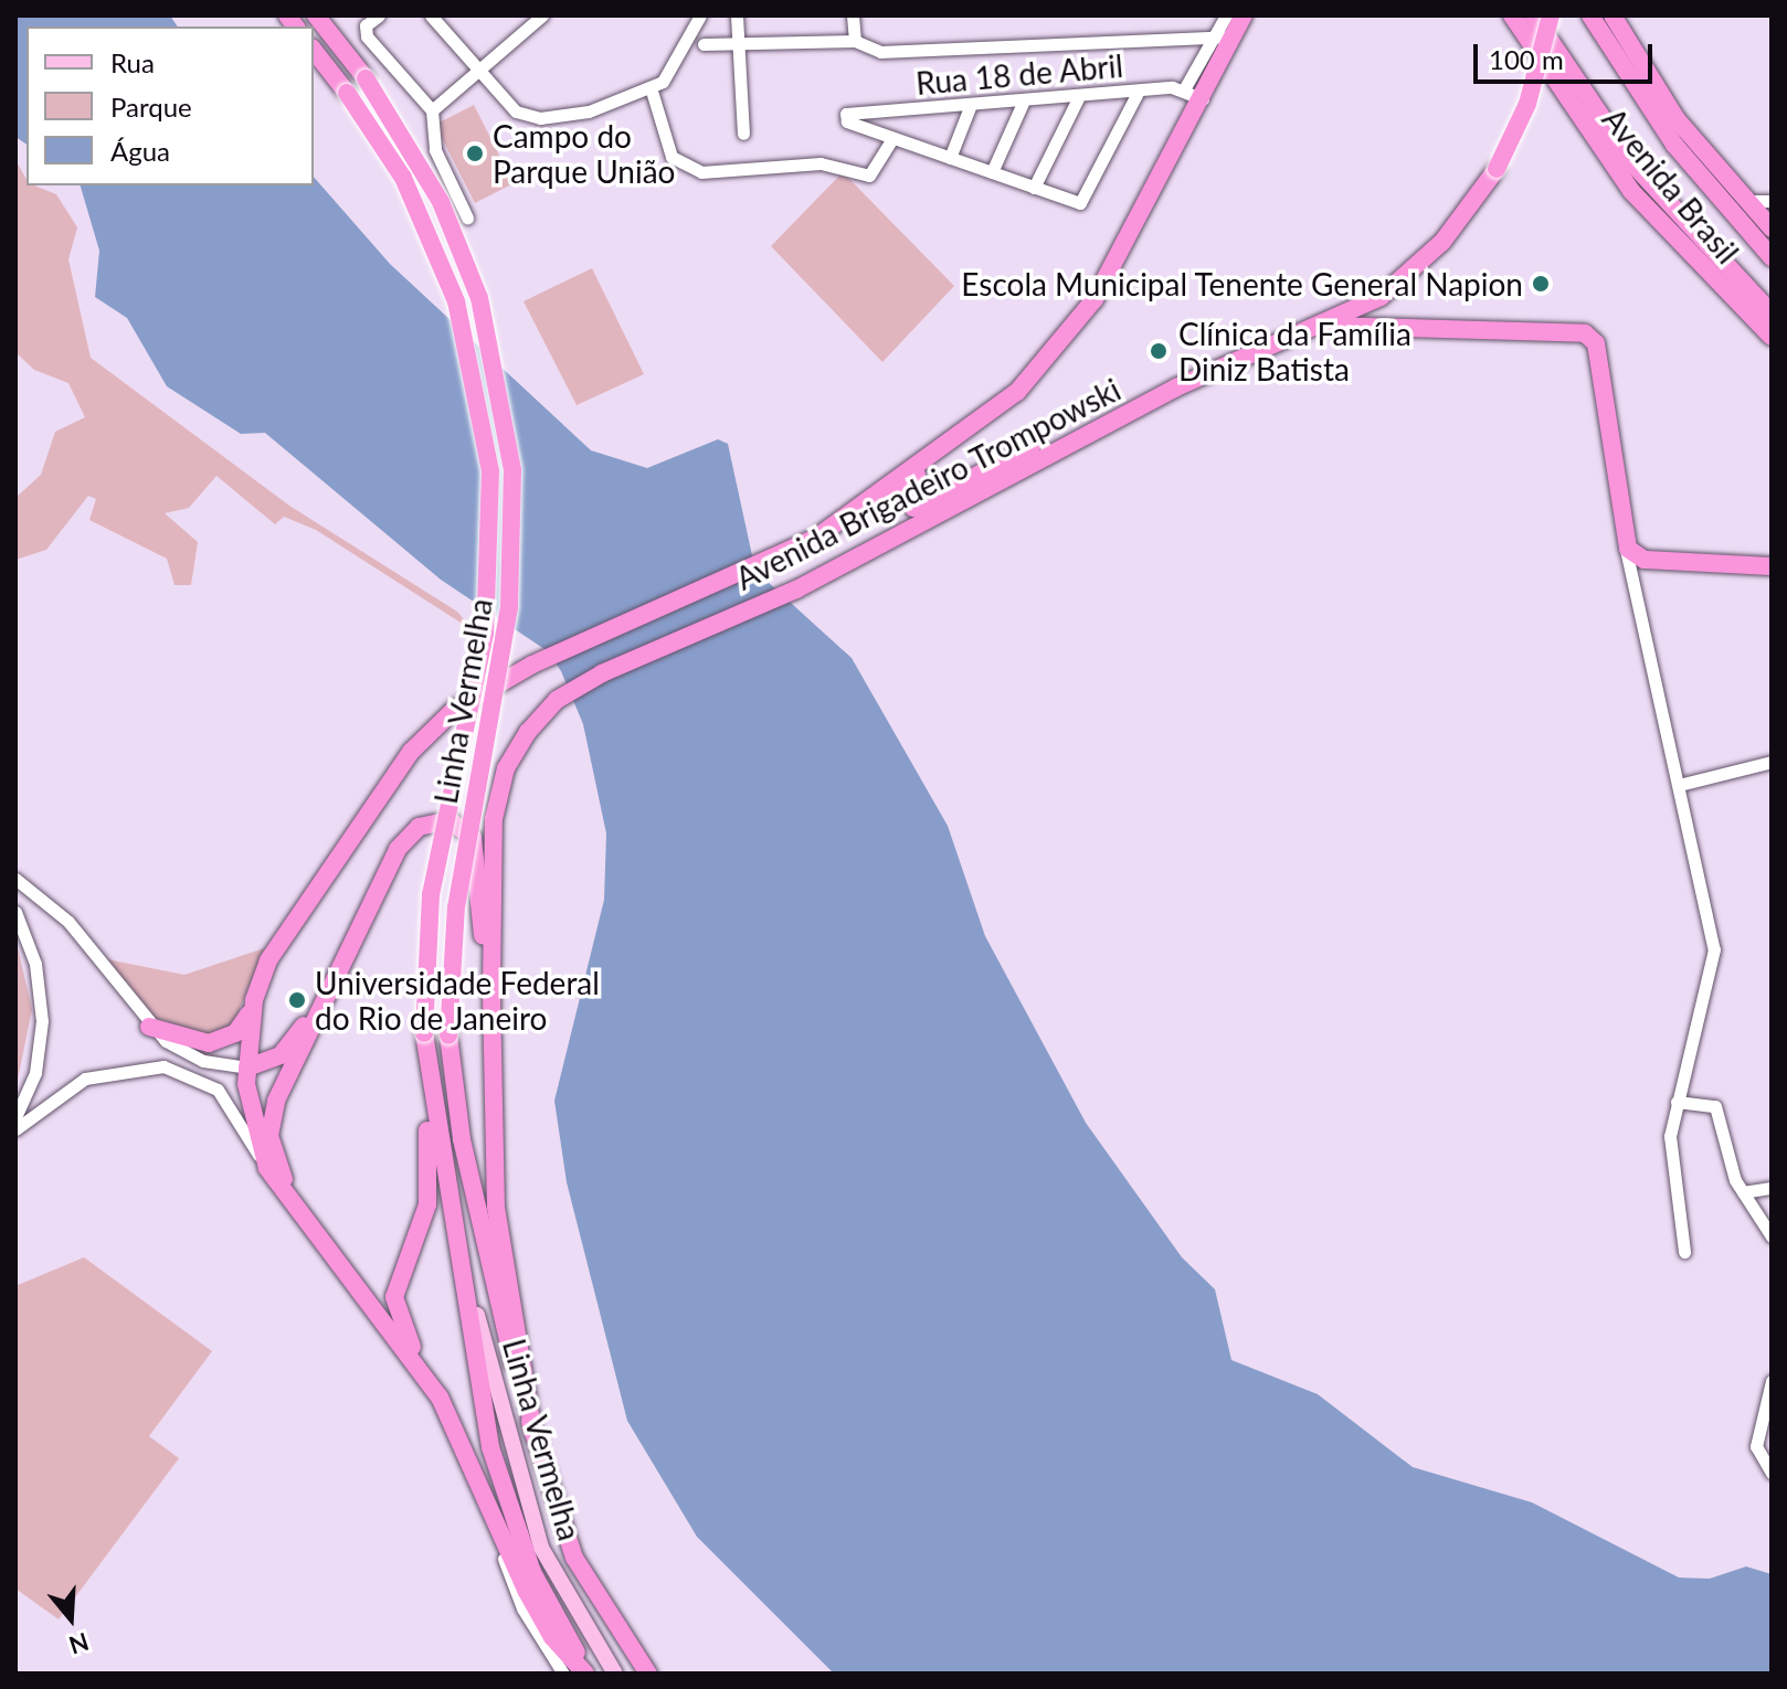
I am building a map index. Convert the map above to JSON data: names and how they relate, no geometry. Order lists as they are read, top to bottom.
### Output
{
  "streets": {
    "highway": ["Avenida Brasil", "Avenida Brigadeiro Trompowski", "Linha Vermelha"],
    "street": ["Rua 18 de Abril"]
  },
  "crossings": [
    ["Rua 18 de Abril", "Avenida Brigadeiro Trompowski"],
    ["Avenida Brigadeiro Trompowski", "Linha Vermelha"]
  ],
  "places": [
    "Campo do Parque União",
    "Escola Municipal Tenente General Napion",
    "Clínica da Família Diniz Batista",
    "Universidade Federal do Rio de Janeiro"
  ],
  "legend": ["Rua", "Parque", "Água"],
  "scale_bar": "100 m",
  "north": "bottom"
}
